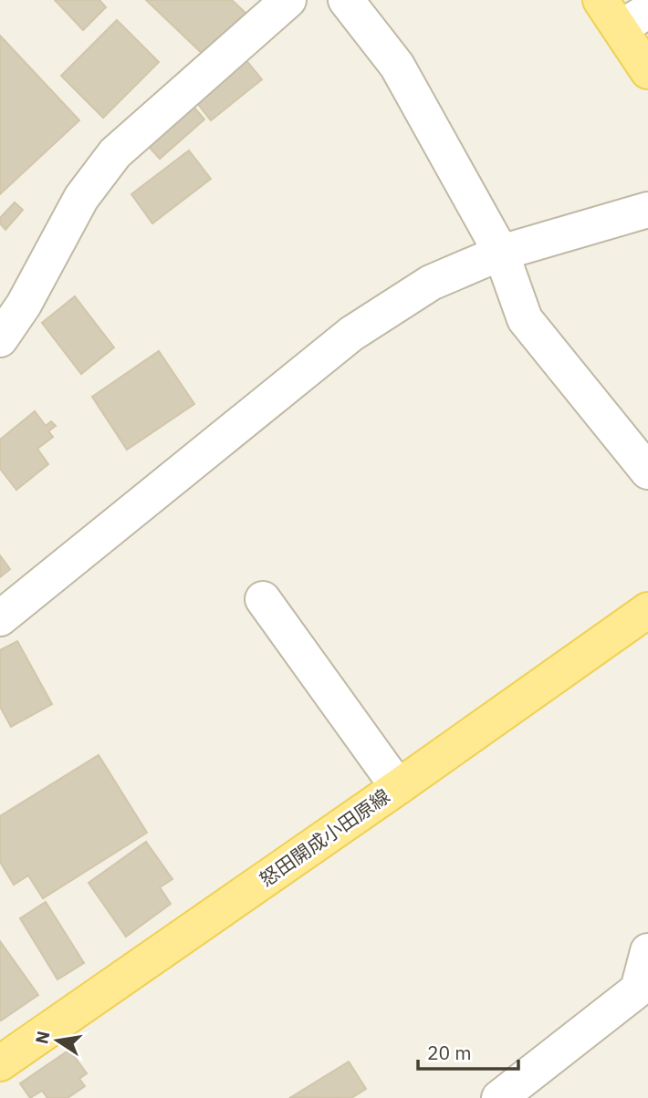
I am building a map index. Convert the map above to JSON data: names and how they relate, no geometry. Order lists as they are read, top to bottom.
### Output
{
  "streets": {
    "main road": ["怒田開成小田原線"]
  },
  "scale_bar": "20 m",
  "north": "left"
}
